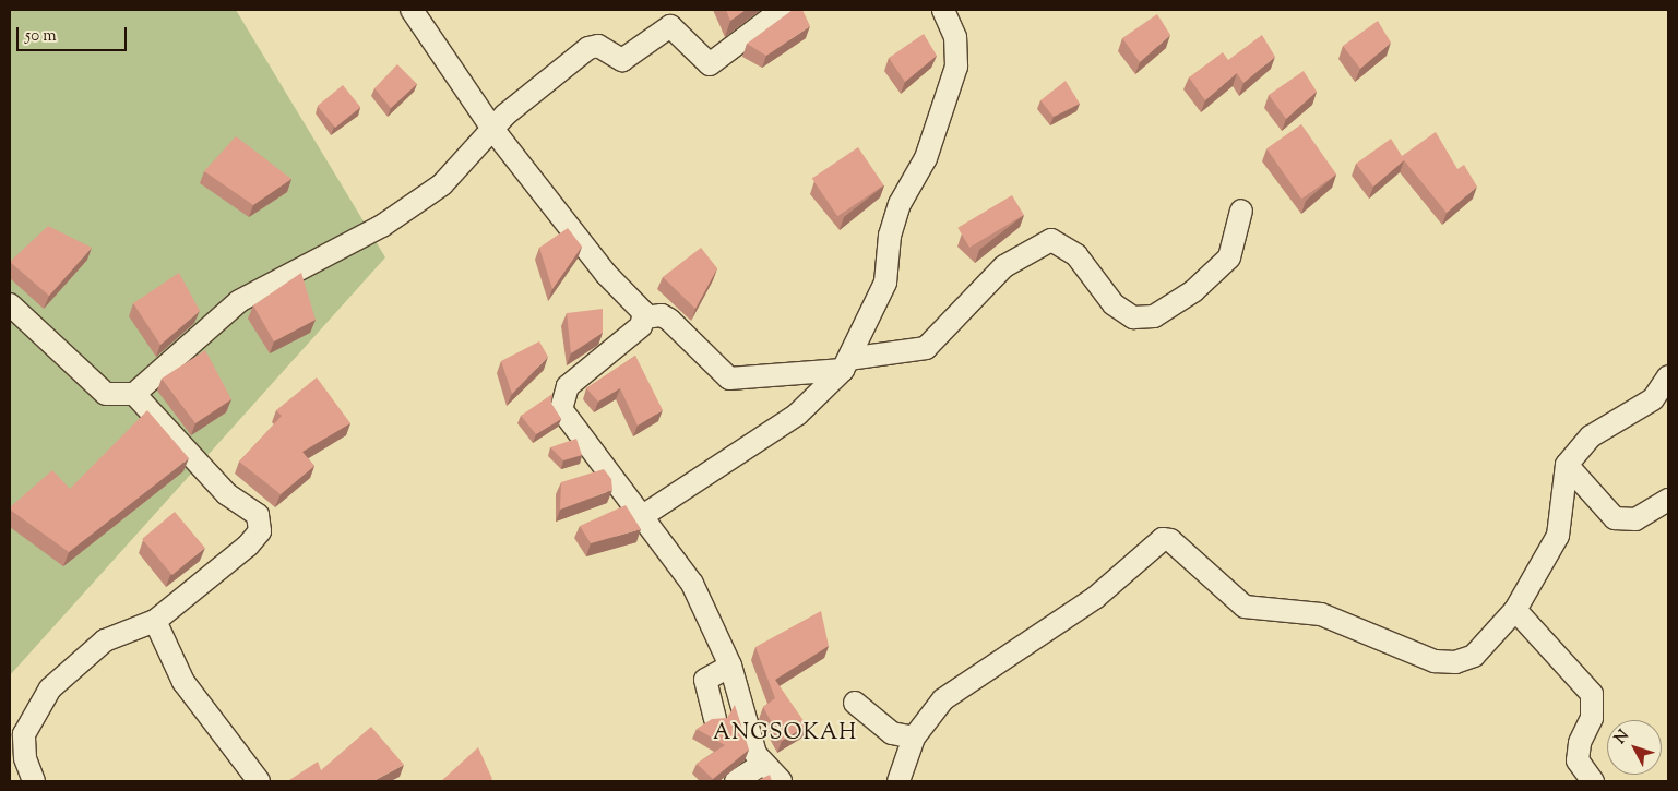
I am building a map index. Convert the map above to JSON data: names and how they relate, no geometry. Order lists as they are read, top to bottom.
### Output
{
  "districts": ["ANGSOKAH"],
  "scale_bar": "50 m",
  "north": "top left"
}
